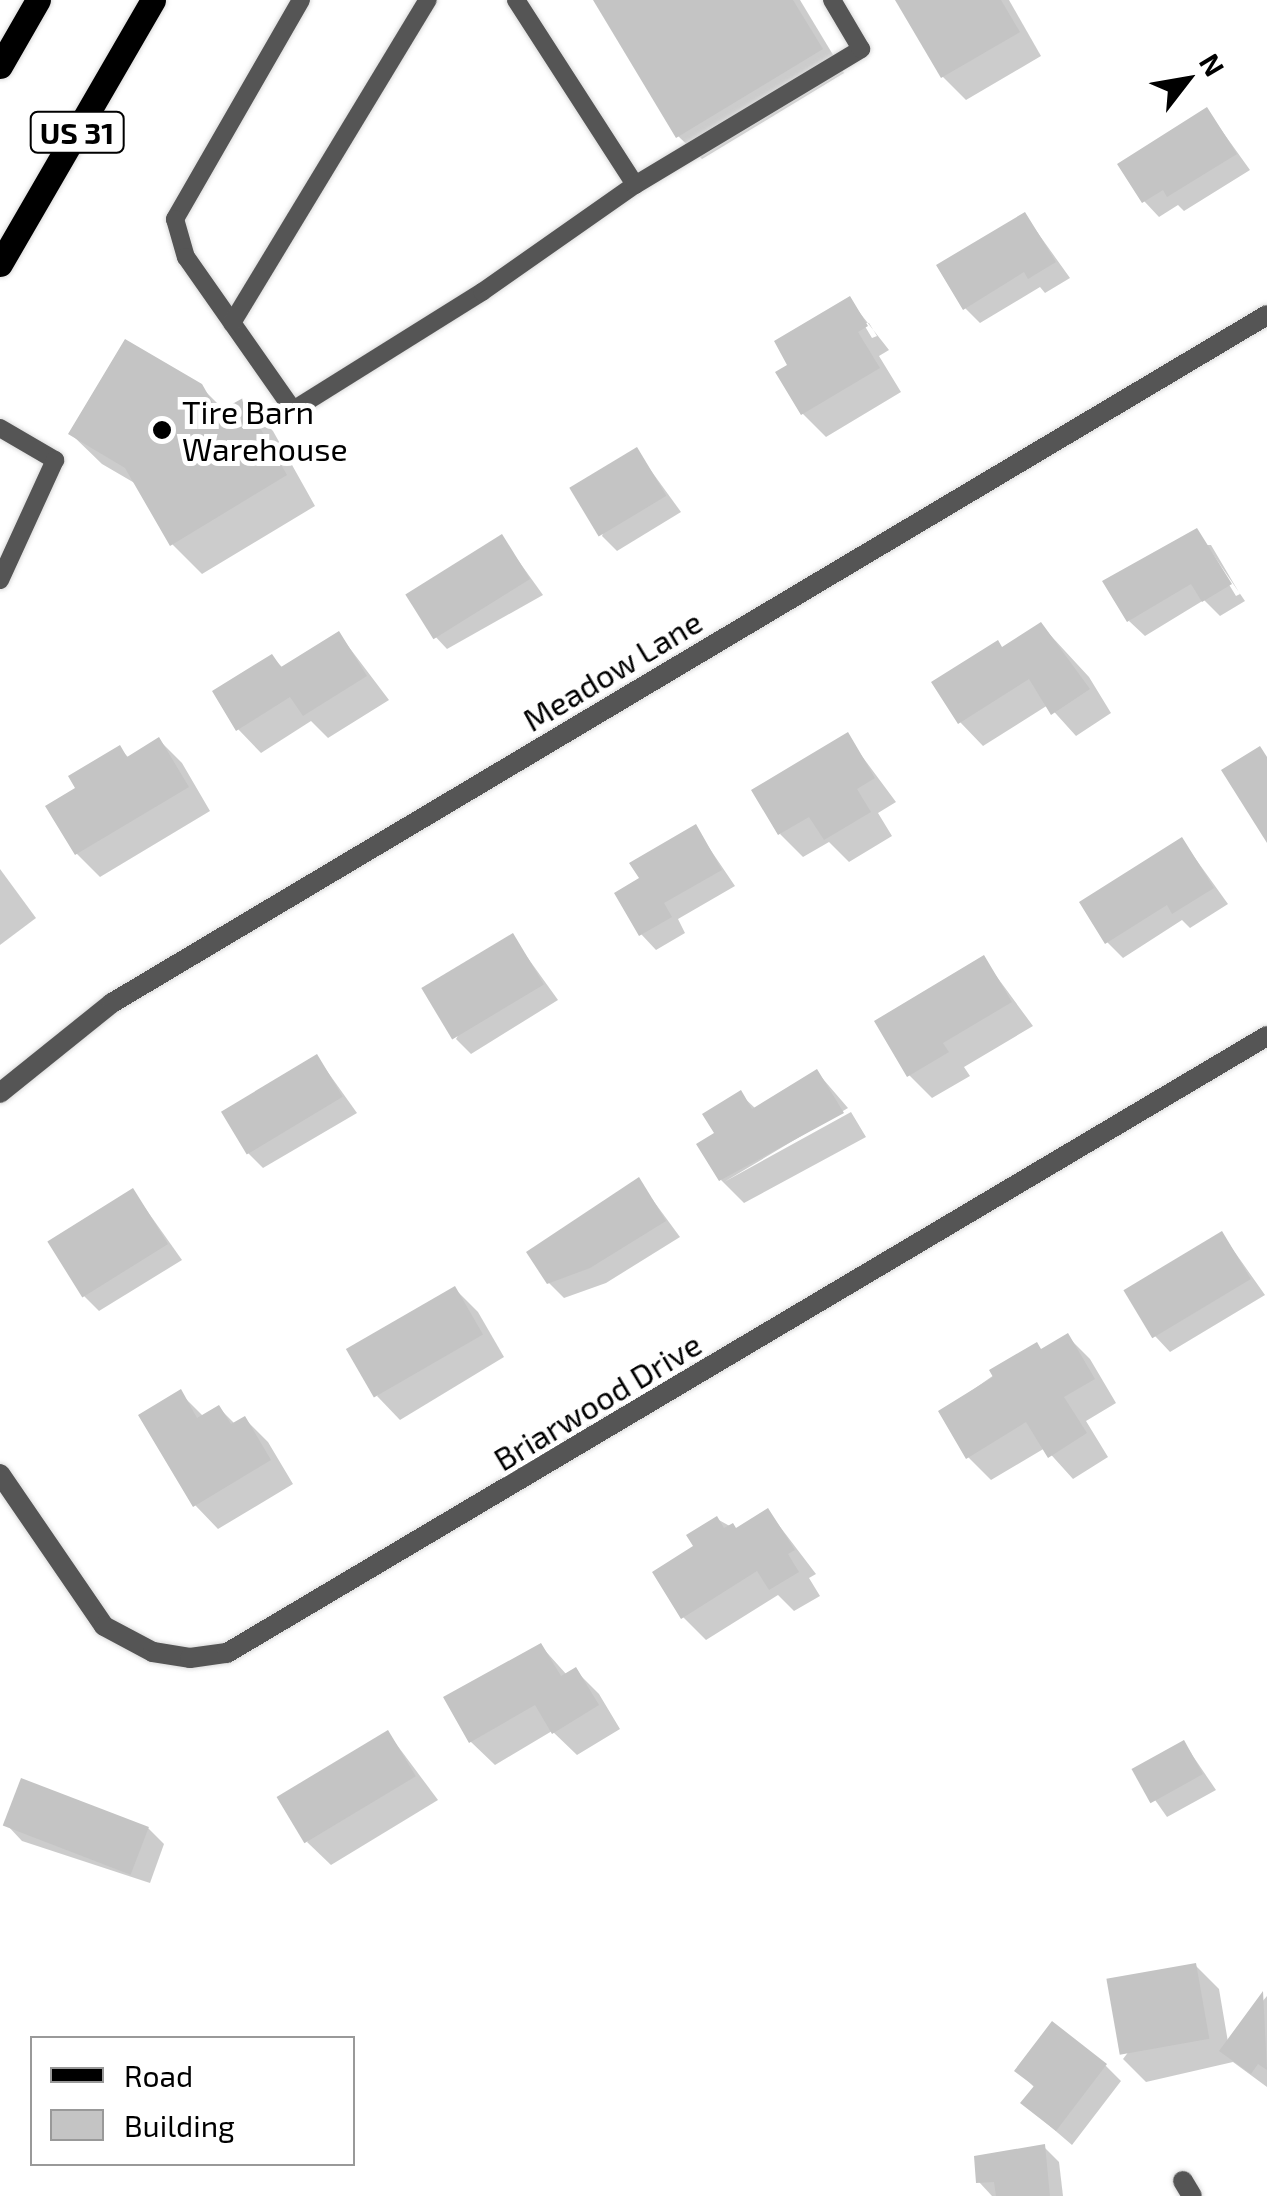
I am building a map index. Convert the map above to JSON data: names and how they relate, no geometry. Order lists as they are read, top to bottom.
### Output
{
  "streets": {
    "main road": ["US 31"],
    "street": ["Meadow Lane", "Briarwood Drive"]
  },
  "places": ["Tire Barn Warehouse"],
  "legend": ["Road", "Building"],
  "north": "top right"
}
